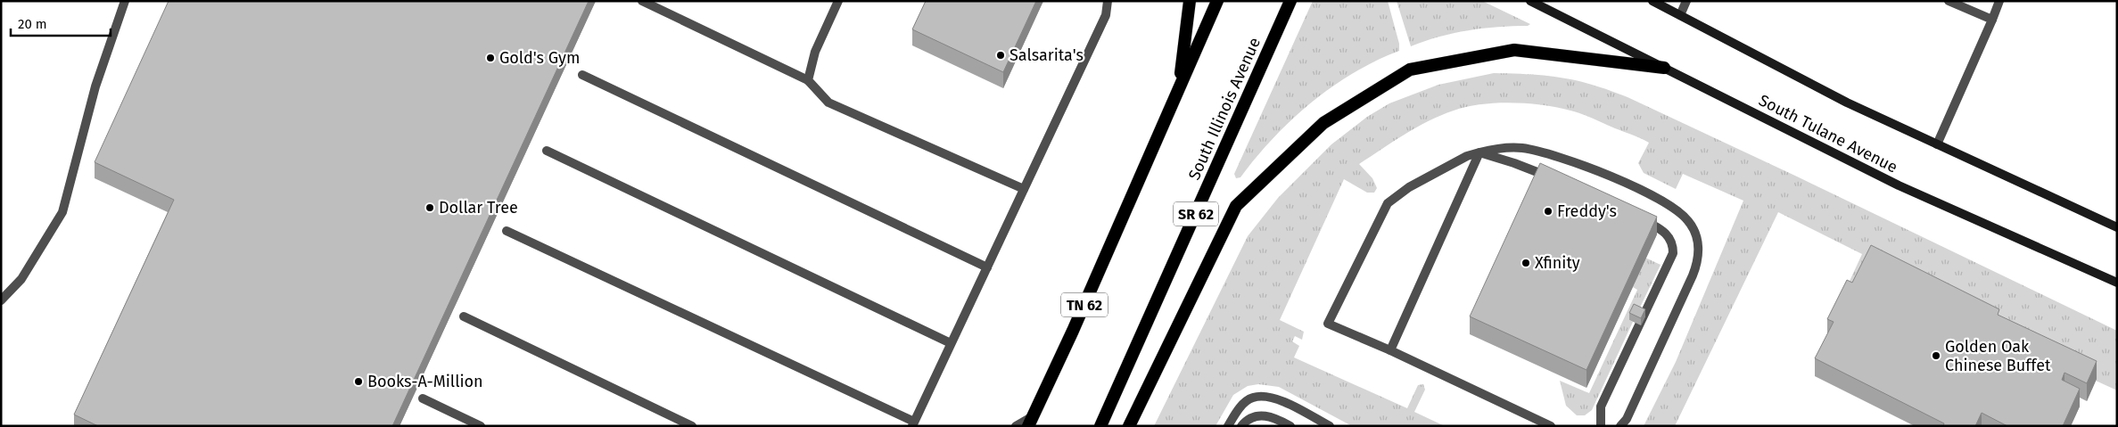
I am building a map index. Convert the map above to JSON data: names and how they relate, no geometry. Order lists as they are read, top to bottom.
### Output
{
  "streets": {
    "highway": ["South Illinois Avenue", "SR 62", "TN 62"],
    "main road": ["South Tulane Avenue"]
  },
  "places": [
    "Salsarita's",
    "Gold's Gym",
    "Dollar Tree",
    "Freddy's",
    "Xfinity",
    "Golden Oak Chinese Buffet",
    "Books-A-Million"
  ],
  "scale_bar": "20 m"
}
